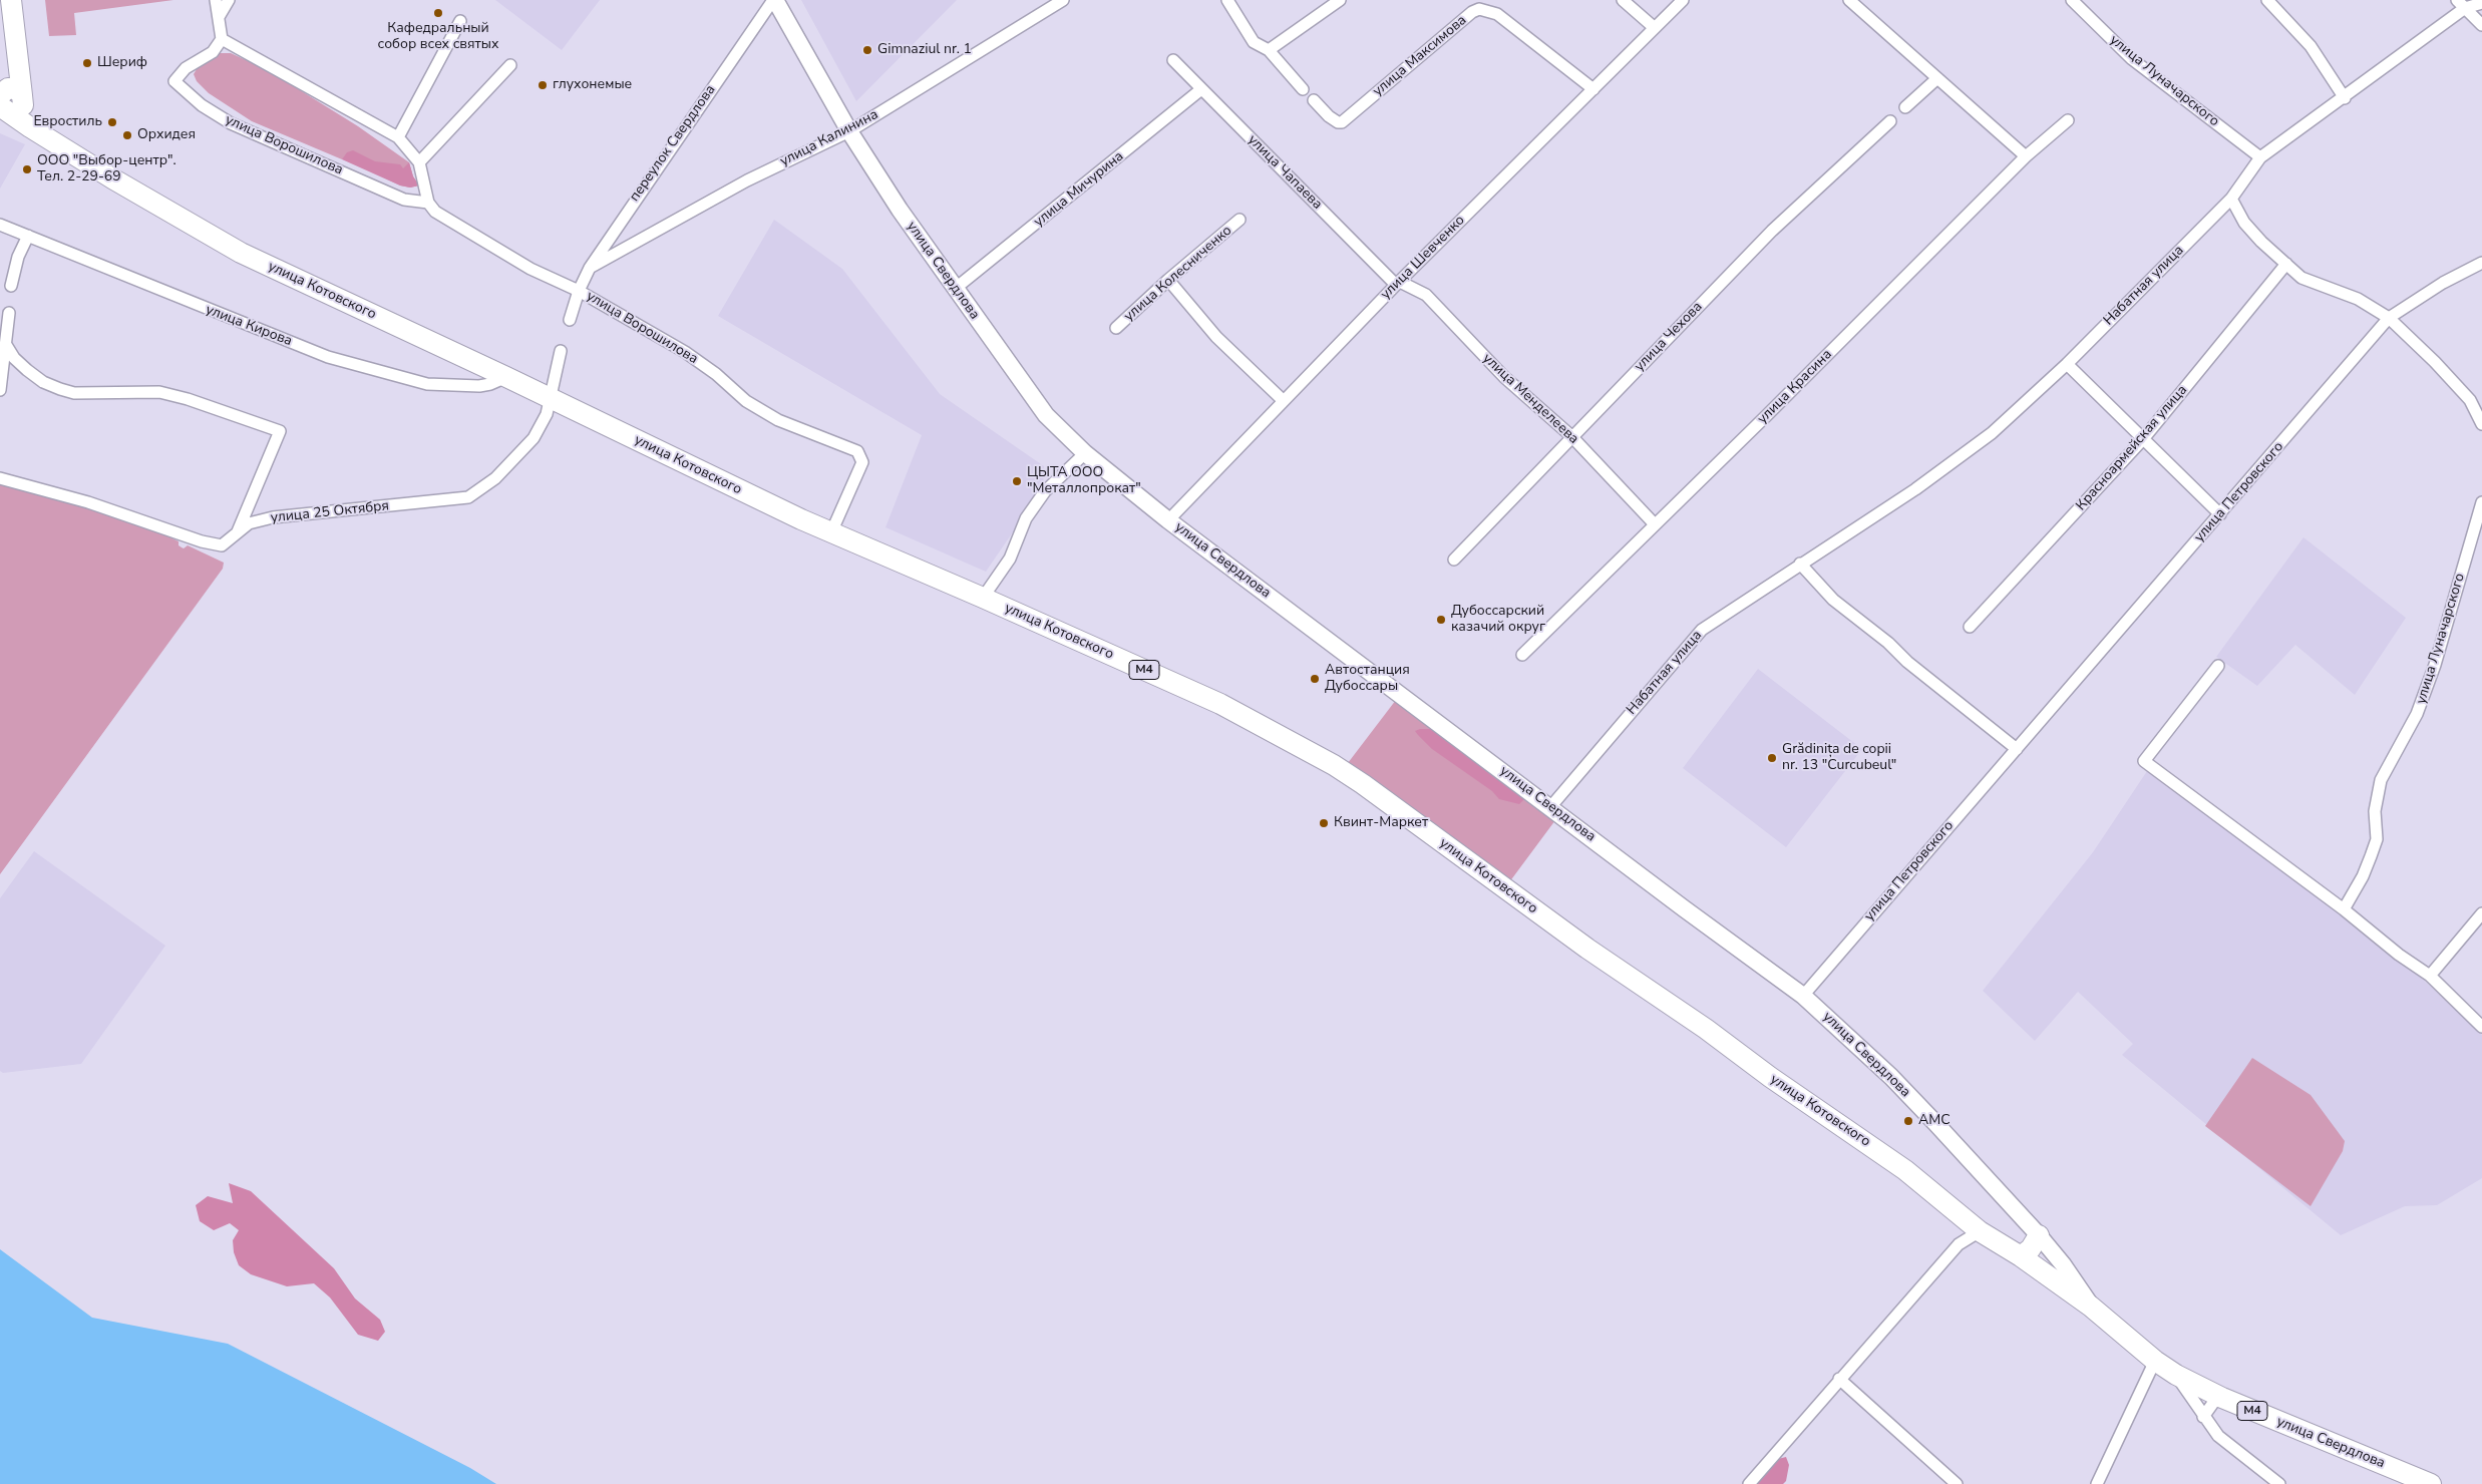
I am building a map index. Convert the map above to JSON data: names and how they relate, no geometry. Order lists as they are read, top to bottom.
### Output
{
  "streets": {
    "highway": ["улица Свердлова", "улица Котовского", "M4"],
    "street": [
      "улица Максимова",
      "улица Луначарского",
      "улица Калинина",
      "переулок Свердлова",
      "улица Ворошилова",
      "улица Чапаева",
      "улица Мичурина",
      "улица Шевченко",
      "улица Колесниченко",
      "Набатная улица",
      "улица Кирова",
      "улица Чехова",
      "улица Красина",
      "улица Менделеева",
      "Красноармейская улица",
      "улица Петровского",
      "улица 25 Октября"
    ]
  },
  "crossings": [
    ["улица Максимова", "улица Шевченко"],
    ["улица Луначарского", "Набатная улица"],
    ["улица Калинина", "переулок Свердлова"],
    ["улица Калинина", "улица Свердлова"],
    ["переулок Свердлова", "улица Ворошилова"],
    ["переулок Свердлова", "улица Свердлова"],
    ["улица Ворошилова", "улица Котовского"],
    ["улица Чапаева", "улица Мичурина"],
    ["улица Чапаева", "улица Шевченко"],
    ["улица Чапаева", "улица Менделеева"],
    ["улица Мичурина", "улица Свердлова"],
    ["улица Шевченко", "улица Свердлова"],
    ["улица Шевченко", "улица Менделеева"],
    ["улица Свердлова", "Набатная улица"],
    ["улица Свердлова", "улица Котовского"],
    ["улица Свердлова", "улица Петровского"],
    ["улица Котовского", "улица Кирова"],
    ["улица Котовского", "улица 25 Октября"],
    ["улица Котовского", "M4"],
    ["улица Чехова", "улица Менделеева"],
    ["улица Красина", "улица Менделеева"]
  ],
  "places": [
    "Кафедральный собор всех святых",
    "Gimnaziul nr. 1",
    "Шериф",
    "глухонемые",
    "Евростиль",
    "Орхидея",
    "ООО \"Выбор-центр\". Тел. 2-29-69",
    "ЦЫТА ООО \"Металлопрокат\"",
    "Дубоссарский казачий округ",
    "Автостанция Дубоссары",
    "Grădinița de copii nr. 13 \"Curcubeul\"",
    "Квинт-Маркет",
    "AMC"
  ]
}
